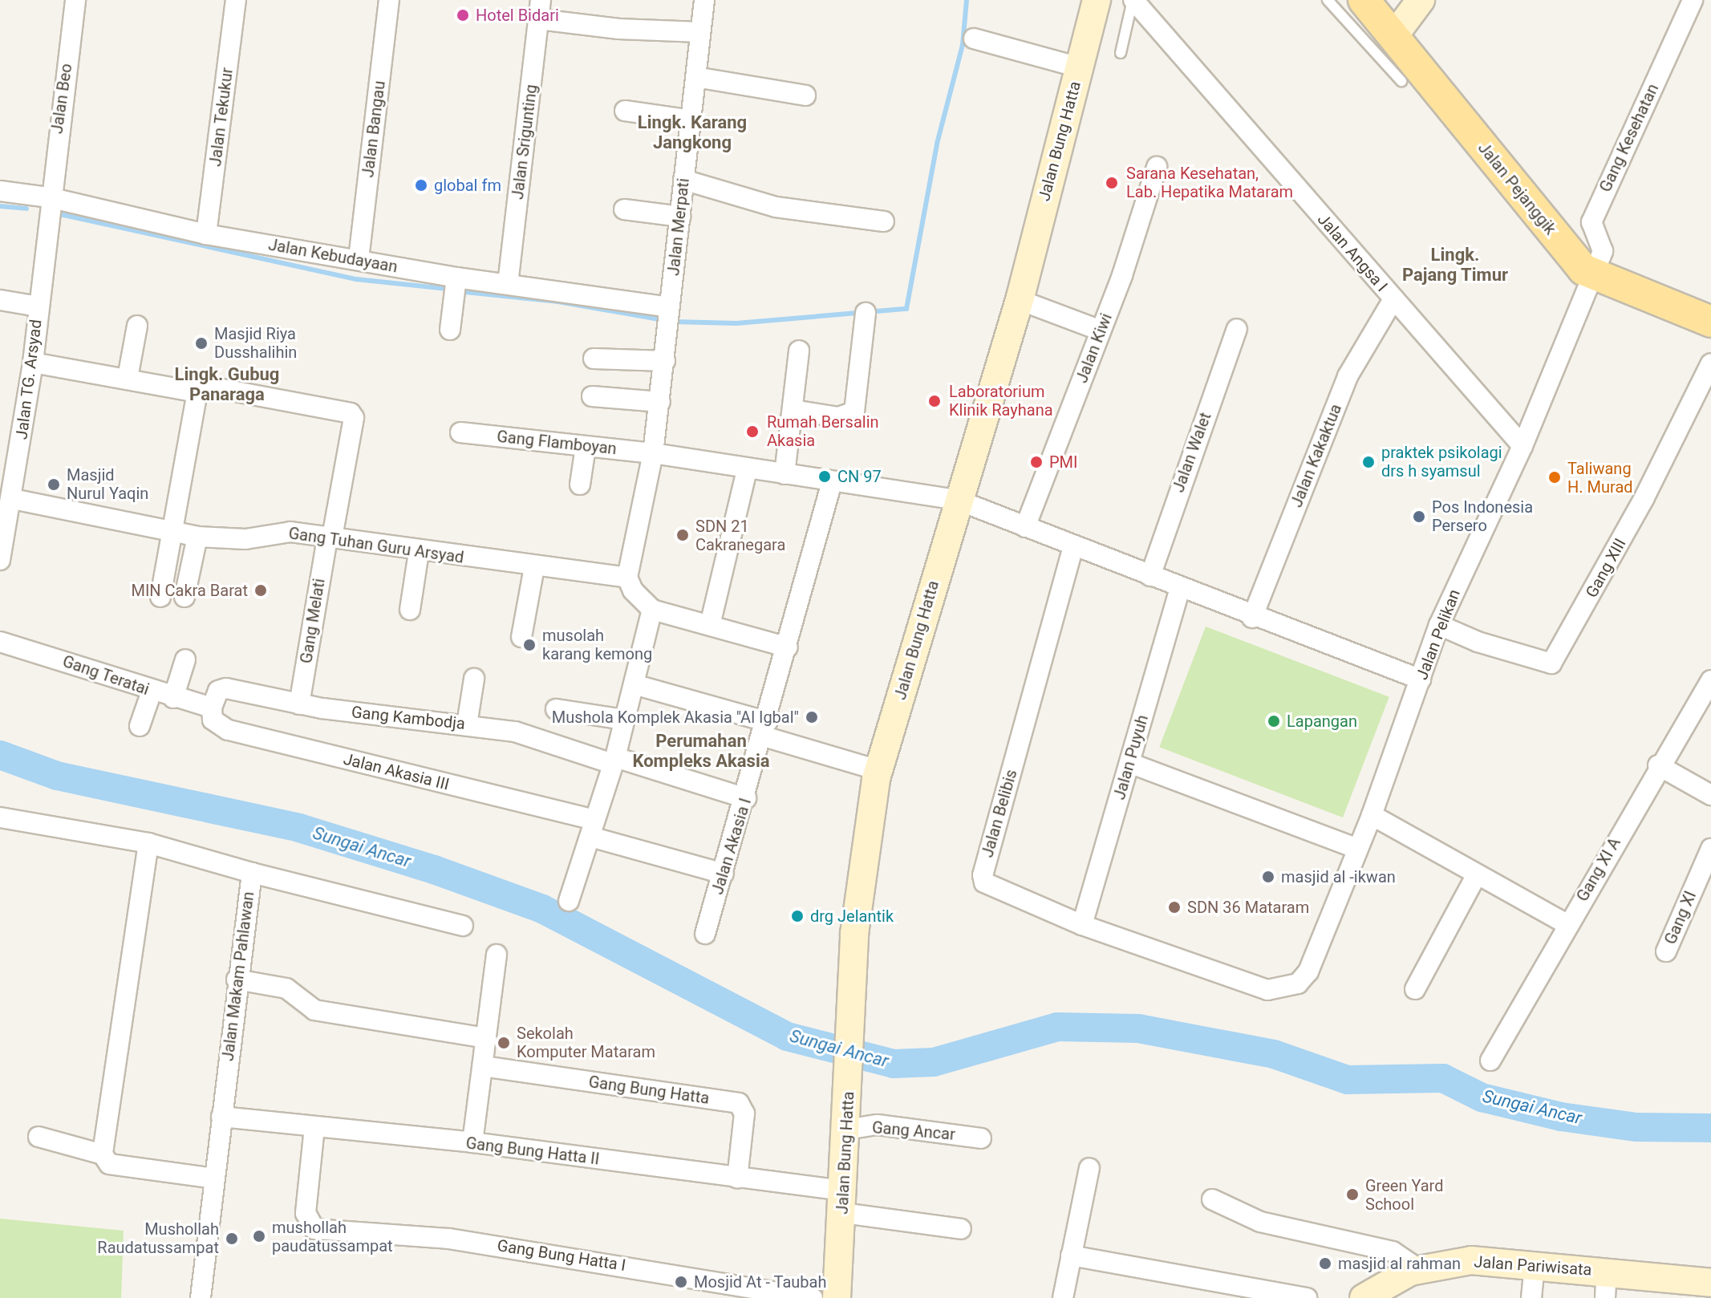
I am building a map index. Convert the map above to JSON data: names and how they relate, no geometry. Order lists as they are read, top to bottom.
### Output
{
  "streets": {
    "main road": ["Jalan Bung Hatta", "Jalan Pejanggik", "Jalan Pariwisata"],
    "street": [
      "Jalan Beo",
      "Jalan Tekukur",
      "Jalan Bangau",
      "Gang Kesehatan",
      "Jalan Srigunting",
      "Jalan Merpati",
      "Jalan Angsa I",
      "Jalan Kebudayaan",
      "Jalan Kiwi",
      "Jalan TG. Arsyad",
      "Gang Flamboyan",
      "Jalan Walet",
      "Jalan Kakaktua",
      "Gang Tuhan Guru Arsyad",
      "Gang XIII",
      "Gang Melati",
      "Jalan Pelikan",
      "Gang Teratai",
      "Gang Kambodja",
      "Jalan Puyuh",
      "Jalan Akasia III",
      "Jalan Belibis",
      "Jalan Akasia I",
      "Gang XI A",
      "Gang XI",
      "Jalan Makam Pahlawan",
      "Gang Bung Hatta",
      "Gang Ancar",
      "Gang Bung Hatta II",
      "Gang Bung Hatta I"
    ]
  },
  "crossings": [
    ["Jalan Beo", "Jalan Kebudayaan"],
    ["Jalan Beo", "Jalan TG. Arsyad"],
    ["Jalan Tekukur", "Jalan Kebudayaan"],
    ["Jalan Bangau", "Jalan Kebudayaan"],
    ["Gang Kesehatan", "Jalan Pejanggik"],
    ["Gang Kesehatan", "Jalan Pelikan"],
    ["Jalan Bung Hatta", "Gang Ancar"],
    ["Jalan Bung Hatta", "Gang Bung Hatta II"],
    ["Jalan Srigunting", "Jalan Kebudayaan"],
    ["Jalan Pejanggik", "Jalan Pelikan"],
    ["Jalan Merpati", "Jalan Kebudayaan"],
    ["Jalan Merpati", "Gang Flamboyan"],
    ["Jalan Merpati", "Gang Tuhan Guru Arsyad"],
    ["Jalan Angsa I", "Jalan Kakaktua"],
    ["Jalan Angsa I", "Jalan Pelikan"],
    ["Jalan Kebudayaan", "Jalan TG. Arsyad"],
    ["Jalan TG. Arsyad", "Gang Tuhan Guru Arsyad"],
    ["Gang Tuhan Guru Arsyad", "Gang Melati"],
    ["Gang XIII", "Jalan Pelikan"],
    ["Gang Melati", "Gang Kambodja"],
    ["Jalan Pelikan", "Jalan Belibis"],
    ["Gang Teratai", "Gang Kambodja"],
    ["Gang Teratai", "Jalan Akasia III"],
    ["Gang Kambodja", "Jalan Akasia III"],
    ["Gang Kambodja", "Jalan Akasia I"],
    ["Jalan Puyuh", "Jalan Belibis"],
    ["Jalan Makam Pahlawan", "Gang Bung Hatta II"],
    ["Gang Bung Hatta", "Gang Bung Hatta II"],
    ["Gang Bung Hatta II", "Gang Bung Hatta I"]
  ],
  "districts": [
    "Lingk. Karang Jangkong",
    "Lingk. Pajang Timur",
    "Lingk. Gubug Panaraga",
    "Perumahan Kompleks Akasia"
  ],
  "water": ["Sungai Ancar"],
  "places": [
    "Hotel Bidari",
    "Sarana Kesehatan, Lab. Hepatika Mataram",
    "global fm",
    "Masjid Riya Dusshalihin",
    "Laboratorium Klinik Rayhana",
    "Rumah Bersalin Akasia",
    "PMI",
    "praktek psikolagi drs h syamsul",
    "CN 97",
    "Taliwang H. Murad",
    "Masjid Nurul Yaqin",
    "Pos Indonesia Persero",
    "SDN 21 Cakranegara",
    "MIN Cakra Barat",
    "musolah karang kemong",
    "Mushola Komplek Akasia \"Al Igbal\"",
    "Lapangan",
    "masjid al -ikwan",
    "SDN 36 Mataram",
    "drg Jelantik",
    "Sekolah Komputer Mataram",
    "Green Yard School",
    "mushollah paudatussampat",
    "Mushollah Raudatussampat",
    "masjid al rahman",
    "Mosjid At - Taubah"
  ]
}
